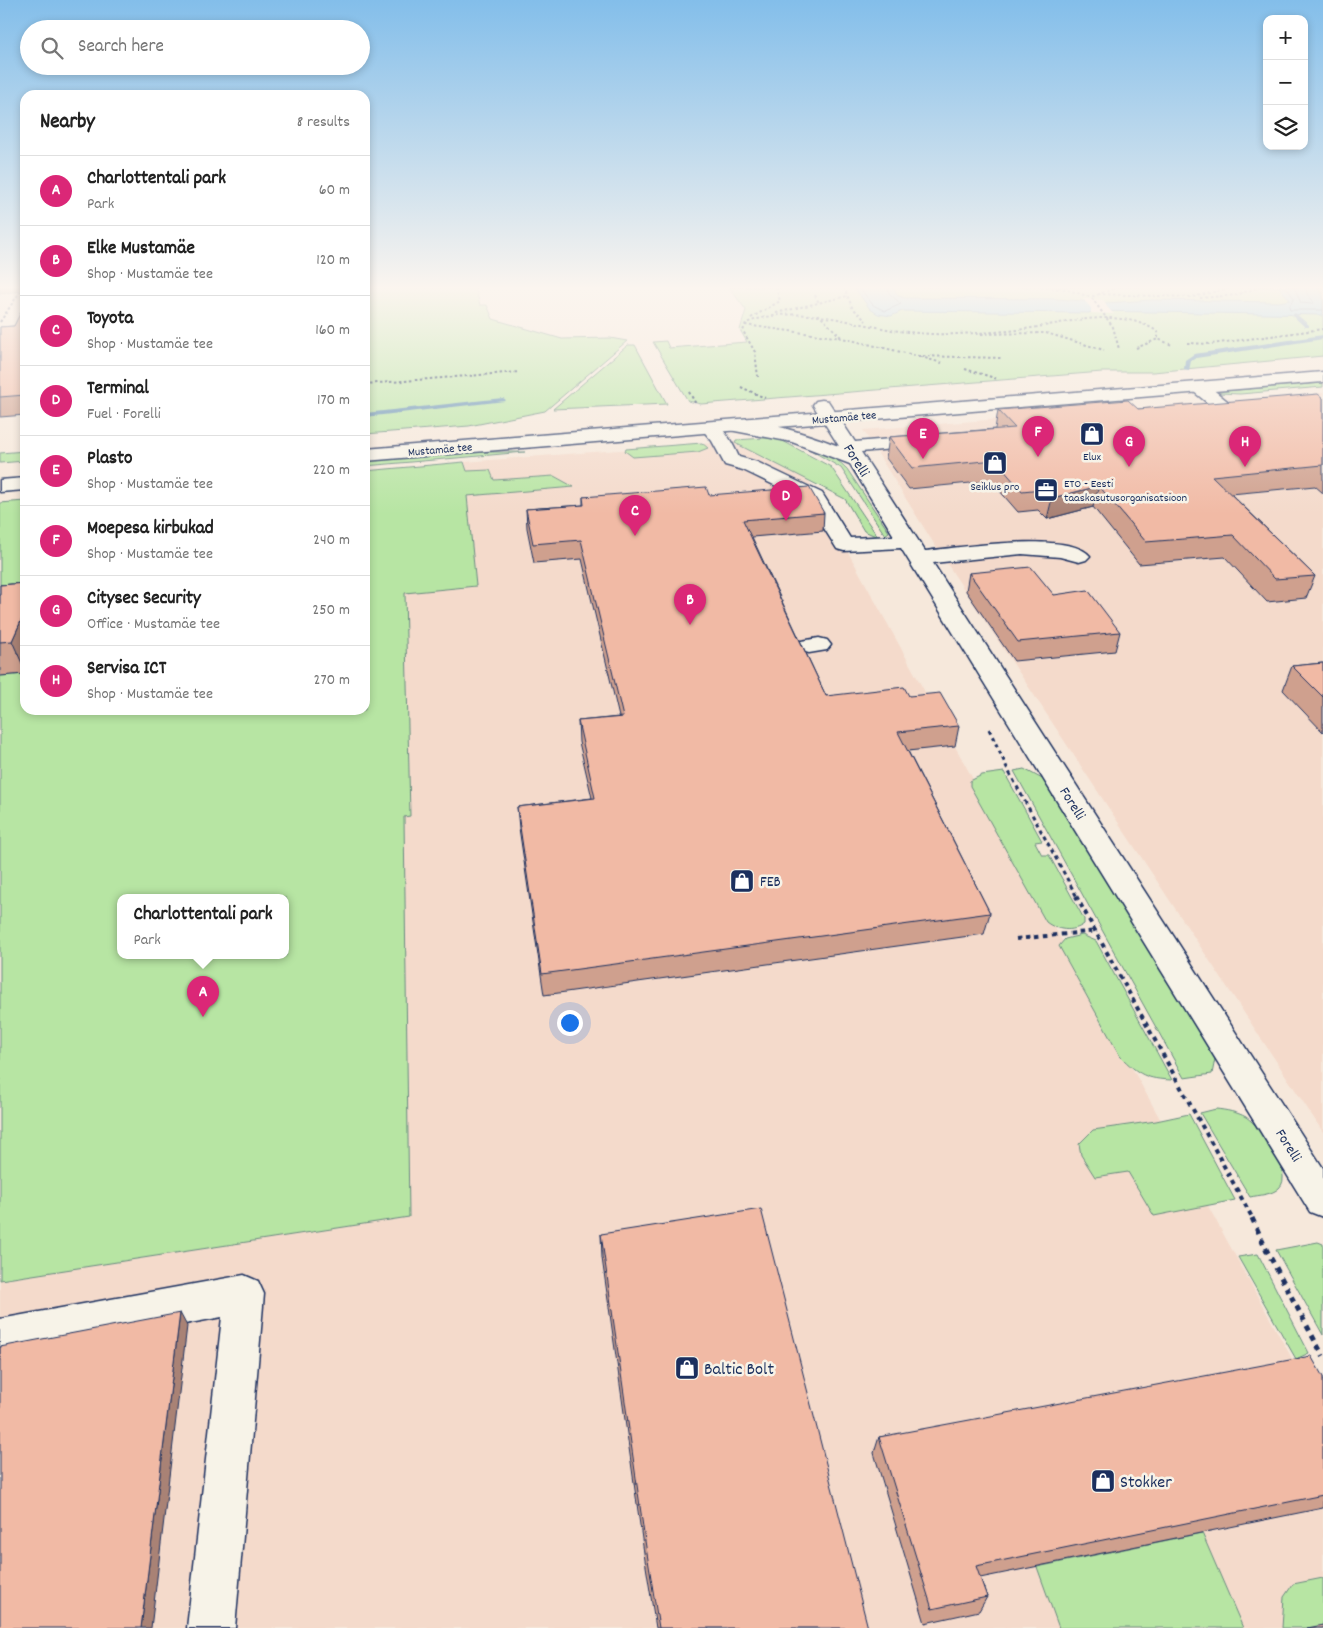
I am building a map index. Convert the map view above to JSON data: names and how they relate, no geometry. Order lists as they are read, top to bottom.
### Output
{
  "streets": {
    "main road": ["Mustamäe tee", "Forelli"]
  },
  "crossings": [
    ["Mustamäe tee", "Forelli"]
  ],
  "places": {
    "shop": [
      "Elux",
      "Seiklus pro",
      "FEB",
      "Baltic Bolt",
      "Stokker"
    ],
    "office": ["ETO - Eesti taaskasutusorganisatsioon"]
  },
  "page": {
    "map_buttons": ["+", "−"],
    "search": "Search here",
    "heading": ["Nearby", "8 results"],
    "list": [
      {
        "mark": "A",
        "name": "Charlottentali park",
        "note": "Park",
        "value": "60 m"
      },
      {
        "mark": "B",
        "name": "Elke Mustamäe",
        "note": "Shop · Mustamäe tee",
        "value": "120 m"
      },
      {
        "mark": "C",
        "name": "Toyota",
        "note": "Shop · Mustamäe tee",
        "value": "160 m"
      },
      {
        "mark": "D",
        "name": "Terminal",
        "note": "Fuel · Forelli",
        "value": "170 m"
      },
      {
        "mark": "E",
        "name": "Plasto",
        "note": "Shop · Mustamäe tee",
        "value": "220 m"
      },
      {
        "mark": "F",
        "name": "Moepesa kirbukad",
        "note": "Shop · Mustamäe tee",
        "value": "240 m"
      },
      {
        "mark": "G",
        "name": "Citysec Security",
        "note": "Office · Mustamäe tee",
        "value": "250 m"
      },
      {
        "mark": "H",
        "name": "Servisa ICT",
        "note": "Shop · Mustamäe tee",
        "value": "270 m"
      }
    ],
    "pins": [
      "F",
      "E",
      "G",
      "H",
      "D",
      "C",
      "B",
      "A"
    ],
    "popup": ["Charlottentali park", "Park"]
  }
}
